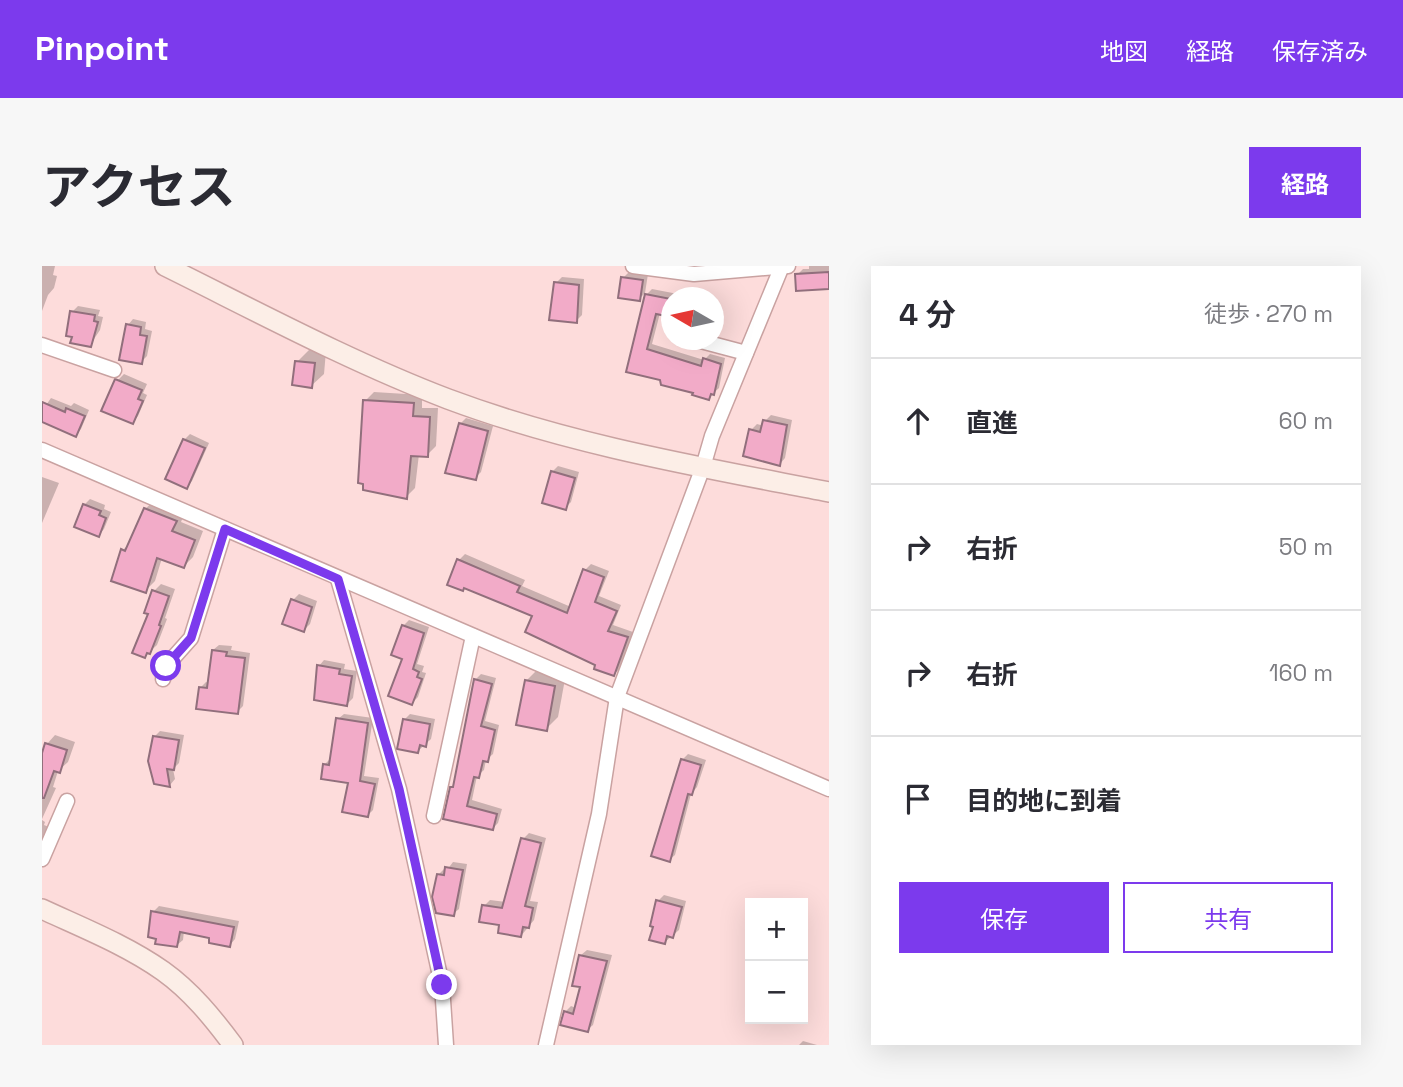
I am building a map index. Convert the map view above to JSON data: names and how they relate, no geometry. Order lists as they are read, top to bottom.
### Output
{
  "north": "left",
  "page": {
    "header": "Pinpoint",
    "nav": ["地図", "経路", "保存済み"],
    "title": "アクセス",
    "buttons": [
      "経路",
      ["保存", "共有"]
    ],
    "heading": ["4 分", "徒歩 · 270 m"],
    "list": [
      ["直進", "60 m"],
      ["右折", "50 m"],
      ["右折", "160 m"],
      "目的地に到着"
    ],
    "map_buttons": ["+", "−"]
  }
}
